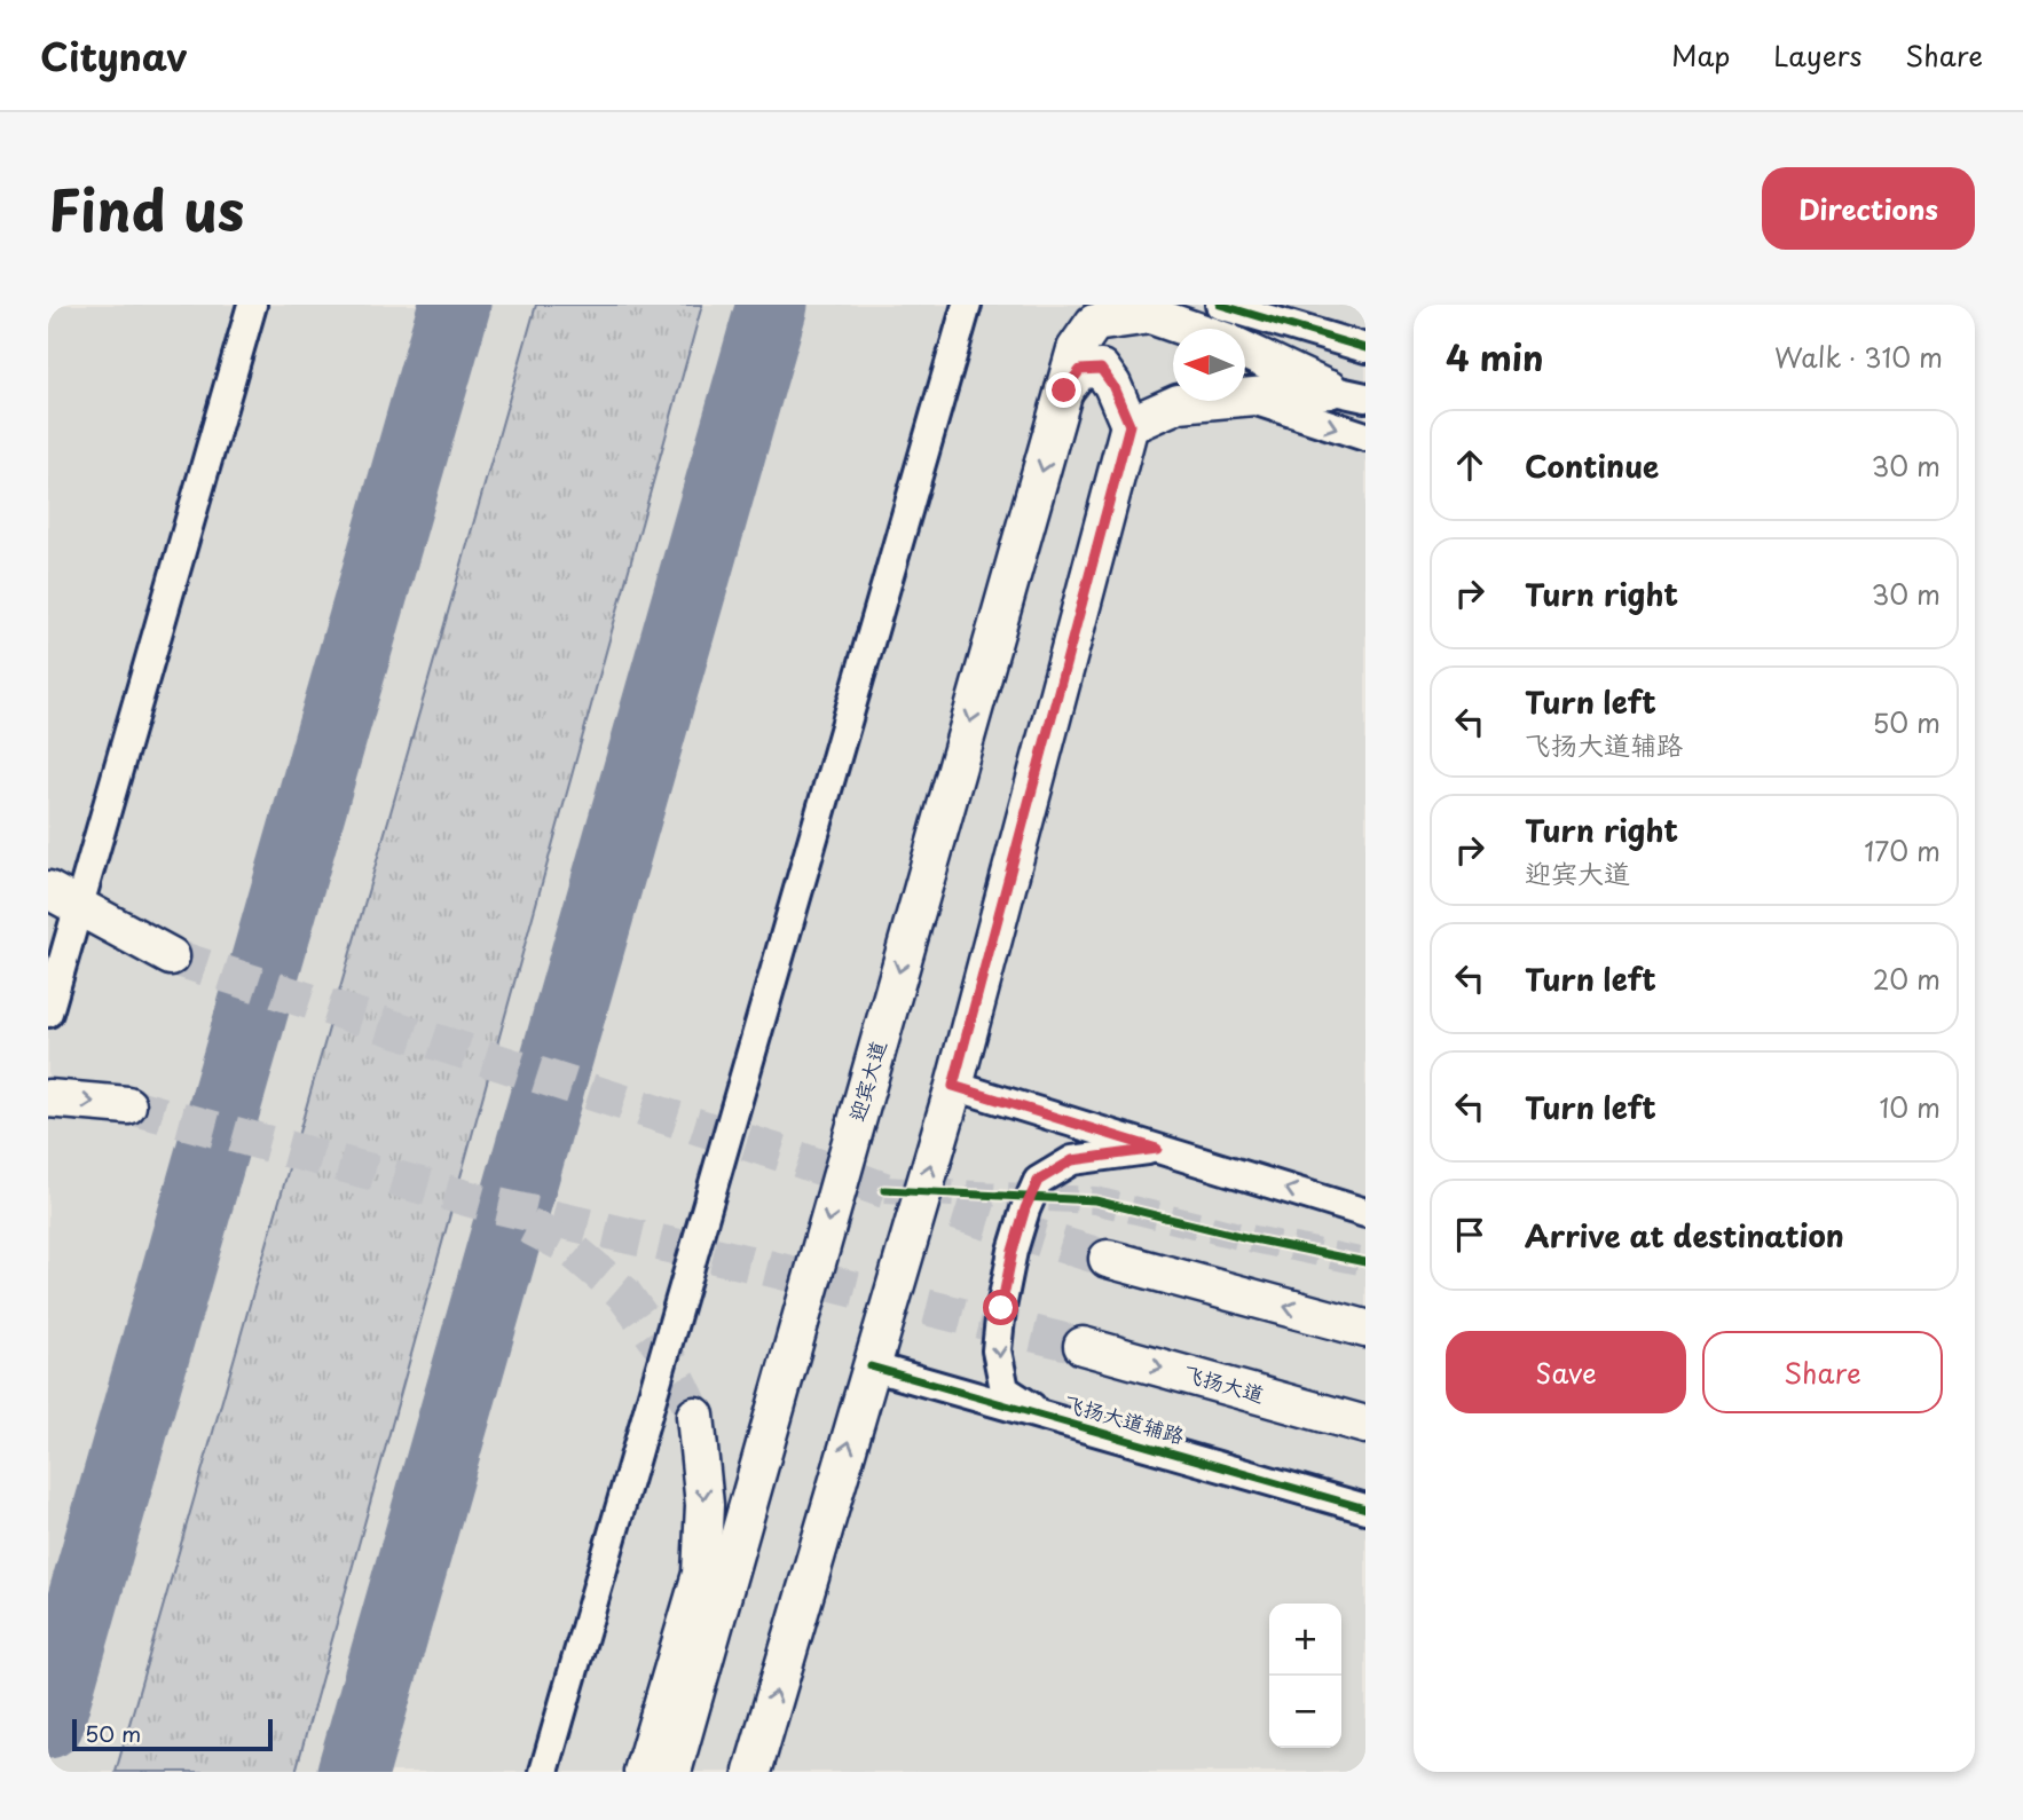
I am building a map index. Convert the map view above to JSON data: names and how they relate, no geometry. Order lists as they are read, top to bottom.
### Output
{
  "streets": {
    "main road": ["迎宾大道", "飞扬大道"],
    "street": ["飞扬大道辅路"]
  },
  "scale_bar": "50 m",
  "north": "left",
  "page": {
    "header": "Citynav",
    "nav": ["Map", "Layers", "Share"],
    "title": "Find us",
    "buttons": [
      "Directions",
      ["Save", "Share"]
    ],
    "heading": ["4 min", "Walk · 310 m"],
    "list": [
      ["Continue", "30 m"],
      ["Turn right", "30 m"],
      ["Turn left", "飞扬大道辅路", "50 m"],
      ["Turn right", "迎宾大道", "170 m"],
      ["Turn left", "20 m"],
      ["Turn left", "10 m"],
      "Arrive at destination"
    ],
    "map_buttons": ["+", "−"],
    "scale": "50 m"
  }
}
